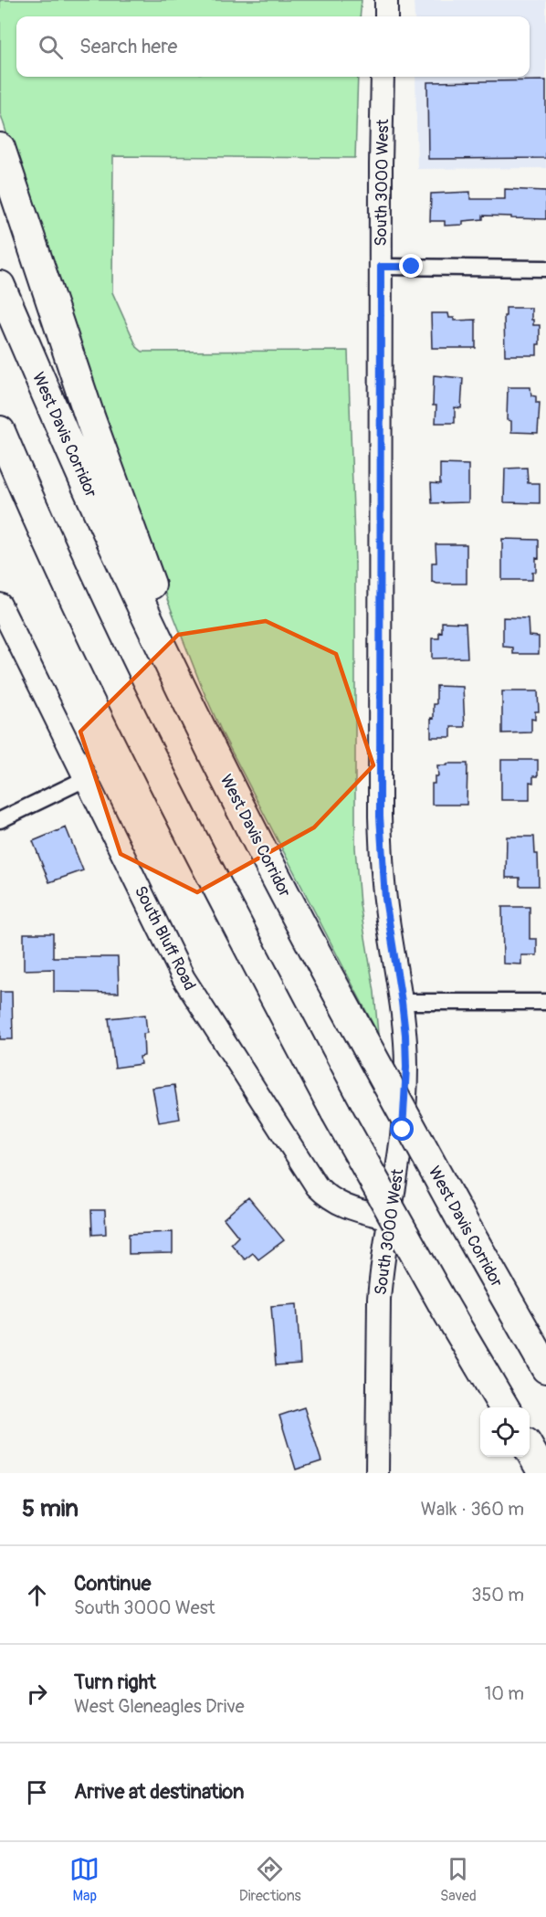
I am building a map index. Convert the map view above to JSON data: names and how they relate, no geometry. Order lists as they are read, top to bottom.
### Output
{
  "streets": {
    "highway": ["West Davis Corridor"],
    "main road": ["South 3000 West", "South Bluff Road"]
  },
  "crossings": [
    ["South 3000 West", "South Bluff Road"]
  ],
  "page": {
    "search": "Search here",
    "heading": ["5 min", "Walk · 360 m"],
    "list": [
      ["Continue", "South 3000 West", "350 m"],
      ["Turn right", "West Gleneagles Drive", "10 m"],
      "Arrive at destination"
    ],
    "nav": ["Map", "Directions", "Saved"]
  }
}
